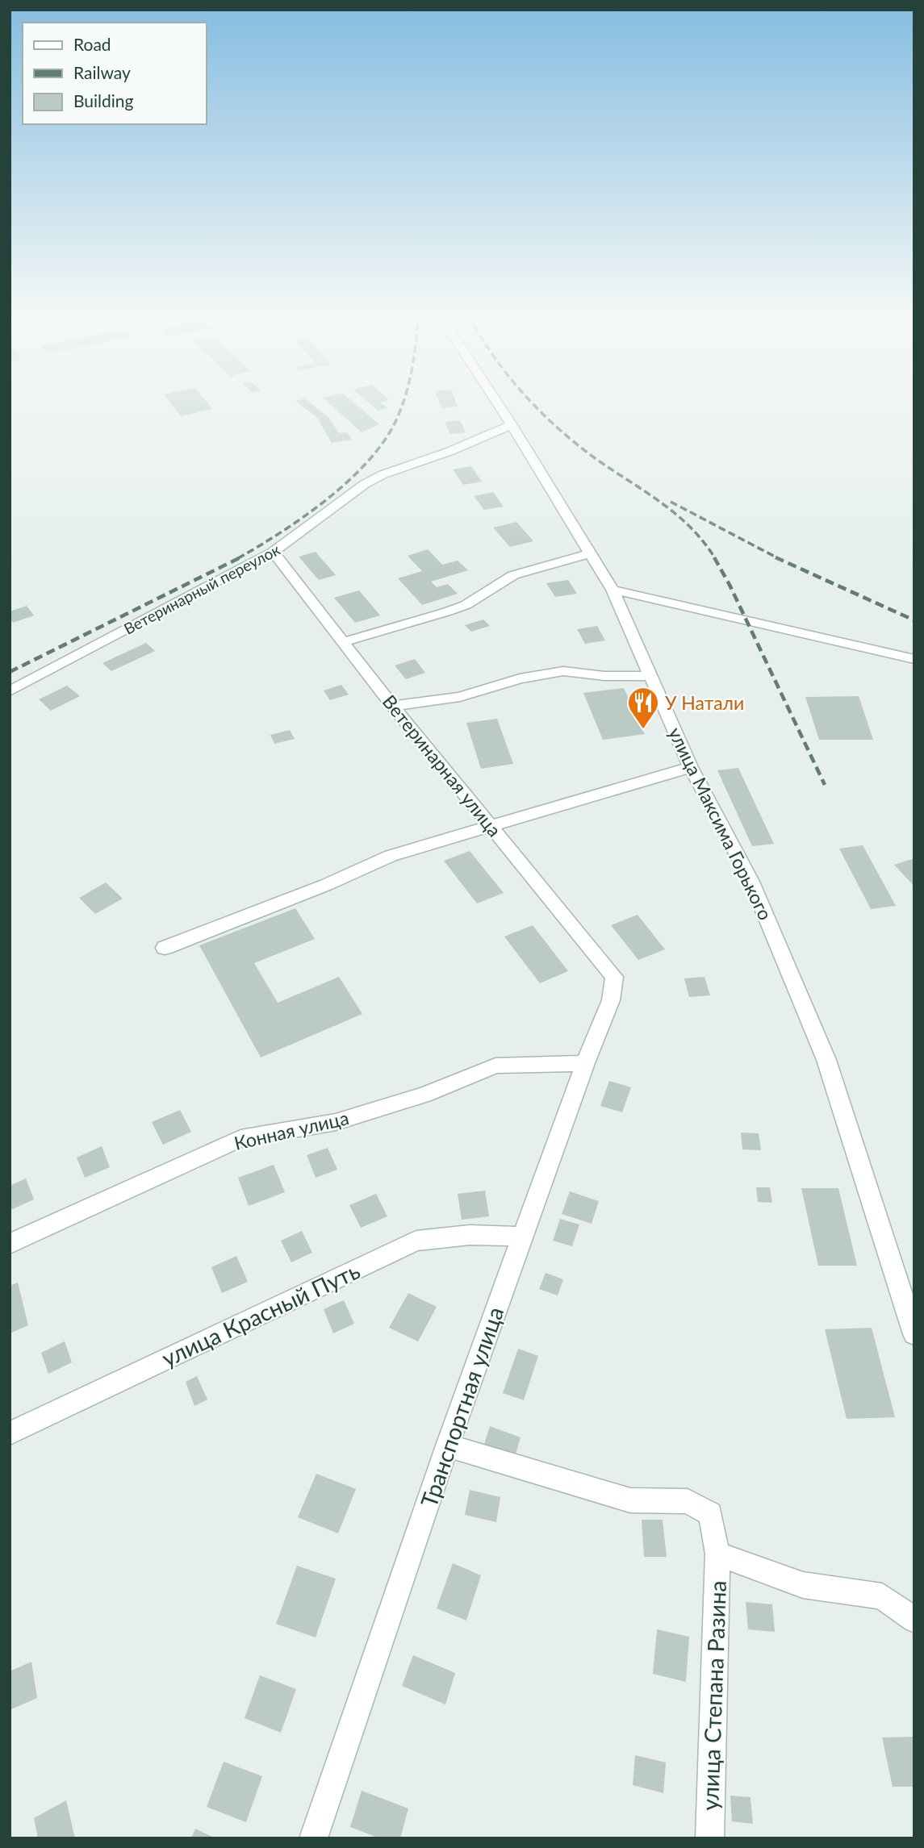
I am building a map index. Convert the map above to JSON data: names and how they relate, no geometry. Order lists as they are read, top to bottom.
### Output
{
  "streets": {
    "street": [
      "Ветеринарный переулок",
      "Ветеринарная улица",
      "улица Максима Горького",
      "Конная улица",
      "улица Красный Путь",
      "Транспортная улица",
      "улица Степана Разина"
    ]
  },
  "crossings": [
    ["Ветеринарный переулок", "Ветеринарная улица"],
    ["Ветеринарный переулок", "улица Максима Горького"],
    ["Ветеринарная улица", "Транспортная улица"],
    ["Конная улица", "Транспортная улица"],
    ["улица Красный Путь", "Транспортная улица"],
    ["Транспортная улица", "улица Степана Разина"]
  ],
  "places": {
    "restaurant": ["У Натали"]
  },
  "legend": ["Road", "Railway", "Building"]
}
